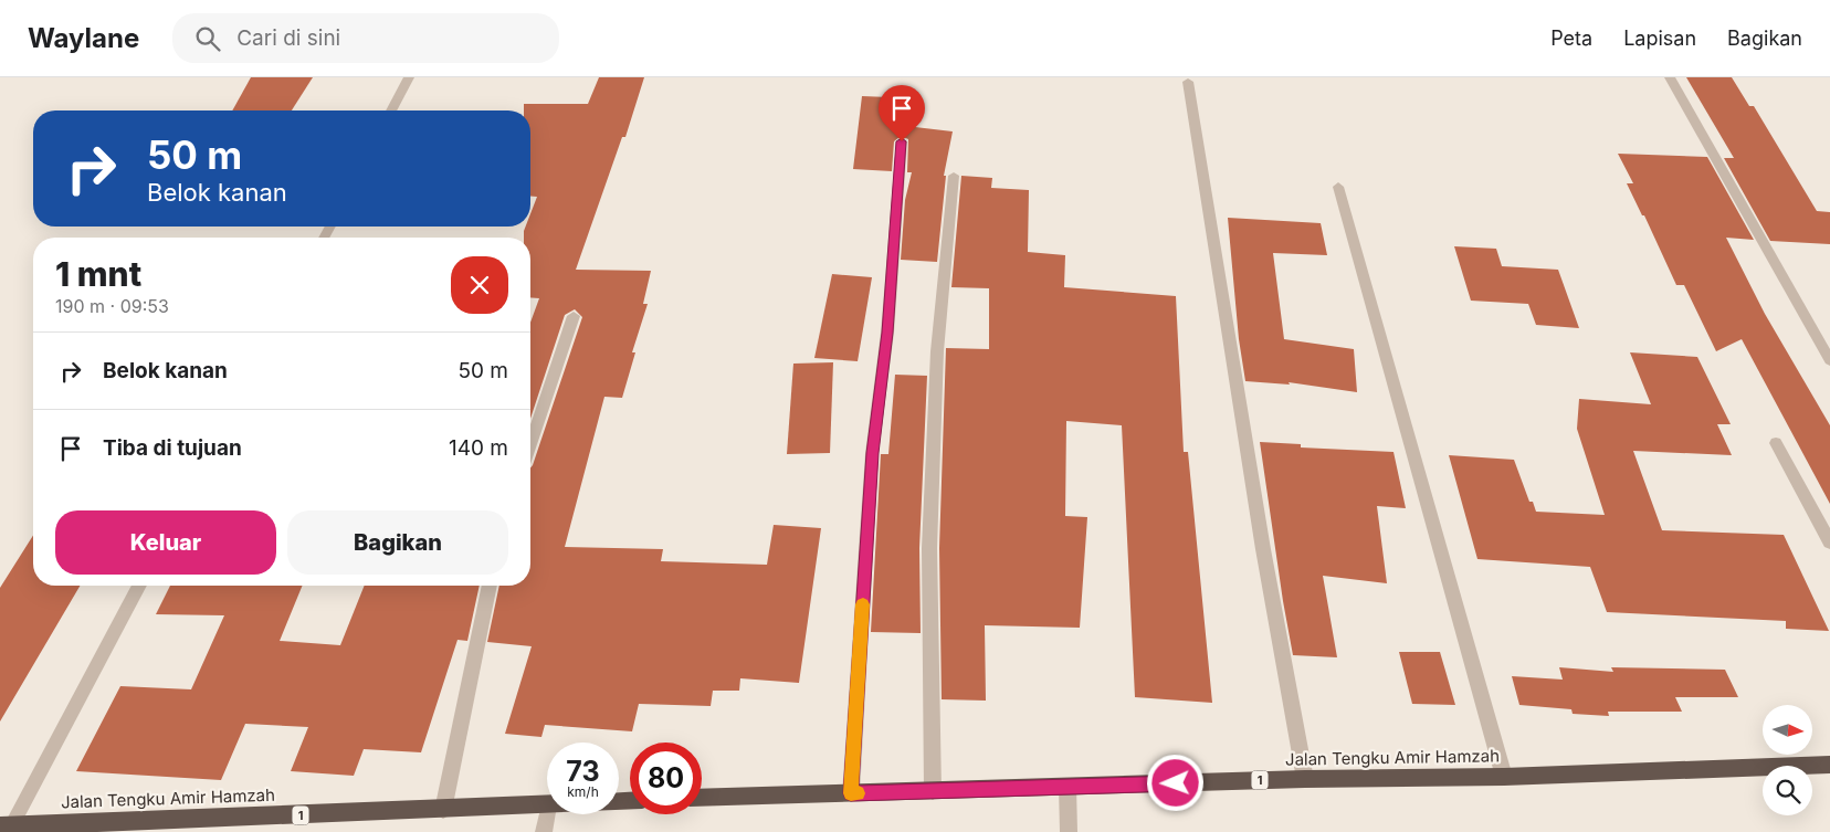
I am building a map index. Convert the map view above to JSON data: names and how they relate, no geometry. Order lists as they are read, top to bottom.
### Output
{
  "streets": {
    "highway": ["Jalan Tengku Amir Hamzah", "1"]
  },
  "north": "right",
  "page": {
    "header": "Waylane",
    "search": "Cari di sini",
    "nav": ["Peta", "Lapisan", "Bagikan"],
    "turn": ["50 m", "Belok kanan"],
    "heading": ["1 mnt", "190 m · 09:53"],
    "list": [
      {
        "name": "Belok kanan",
        "value": "50 m"
      },
      {
        "name": "Tiba di tujuan",
        "value": "140 m"
      }
    ],
    "buttons": ["Keluar", "Bagikan"],
    "speed": "73 km/h",
    "limit": "80"
  }
}
